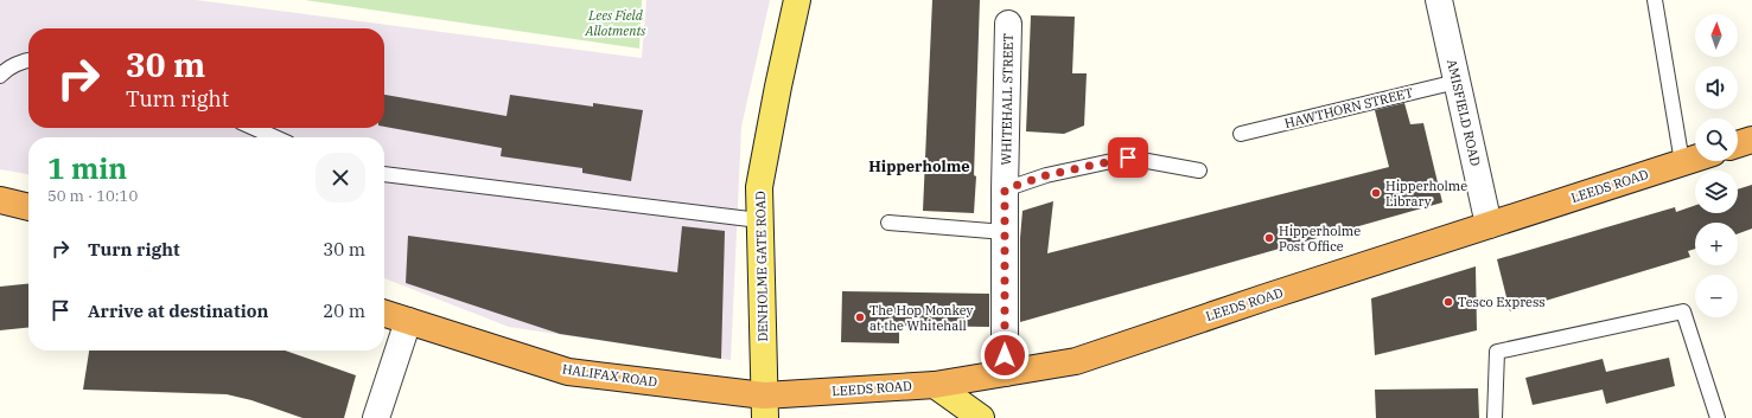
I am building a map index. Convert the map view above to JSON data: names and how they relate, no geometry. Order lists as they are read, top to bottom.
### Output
{
  "streets": {
    "highway": ["LEEDS ROAD", "HALIFAX ROAD"],
    "main road": ["DENHOLME GATE ROAD"],
    "street": ["WHITEHALL STREET", "AMISFIELD ROAD"],
    "lane": ["HAWTHORN STREET"]
  },
  "crossings": [
    ["WHITEHALL STREET", "LEEDS ROAD"],
    ["HAWTHORN STREET", "AMISFIELD ROAD"],
    ["AMISFIELD ROAD", "LEEDS ROAD"],
    ["LEEDS ROAD", "DENHOLME GATE ROAD"],
    ["LEEDS ROAD", "HALIFAX ROAD"],
    ["DENHOLME GATE ROAD", "HALIFAX ROAD"]
  ],
  "districts": ["Hipperholme"],
  "parks": ["Lees Field Allotments"],
  "places": [
    "Hipperholme Library",
    "Hipperholme Post Office",
    "Tesco Express",
    "The Hop Monkey at the Whitehall"
  ],
  "north": "top",
  "page": {
    "map_buttons": ["+", "−"],
    "turn": ["30 m", "Turn right"],
    "heading": ["1 min", "50 m · 10:10"],
    "list": [
      {
        "name": "Turn right",
        "value": "30 m"
      },
      {
        "name": "Arrive at destination",
        "value": "20 m"
      }
    ]
  }
}
